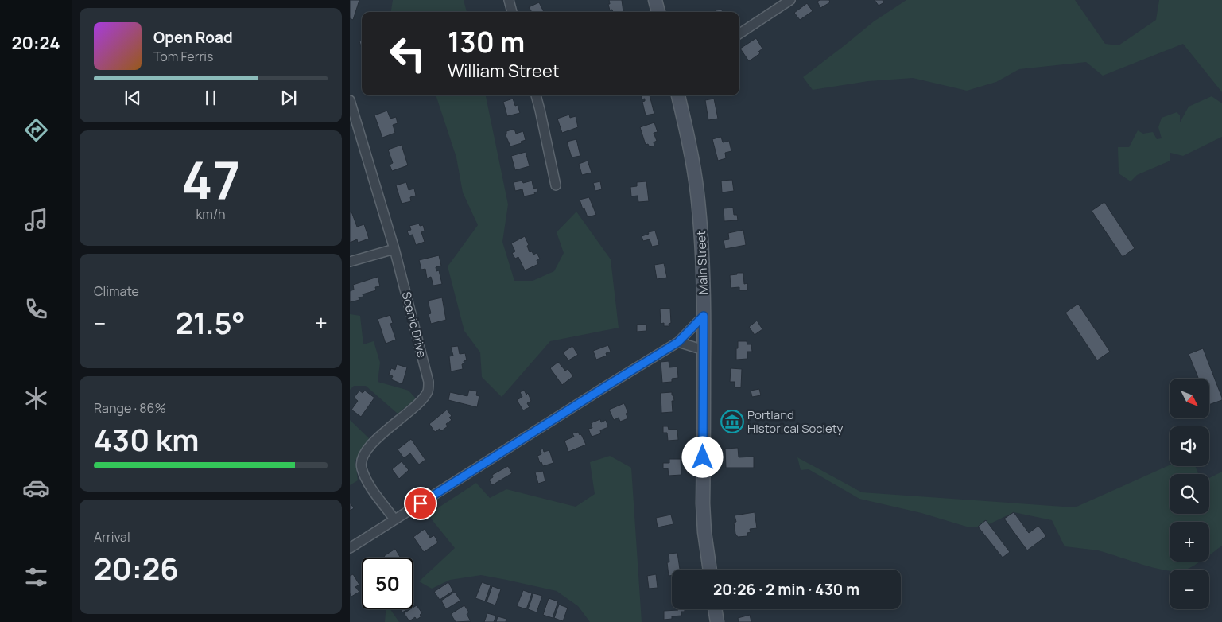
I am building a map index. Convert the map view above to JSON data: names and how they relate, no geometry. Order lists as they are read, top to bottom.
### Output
{
  "streets": {
    "main road": ["Main Street"],
    "street": ["Scenic Drive"]
  },
  "places": {
    "museum": ["Portland Historical Society"]
  },
  "north": "bottom right",
  "page": {
    "tabs": "20:24",
    "turn": ["130 m", "William Street"],
    "song": ["Open Road", "Tom Ferris"],
    "tile": [
      ["47", "km/h"],
      "Climate",
      ["Range · 86%", "430 km"],
      ["Arrival", "20:26"]
    ],
    "heat": ["−", "21.5°", "+"],
    "map_buttons": ["+", "−"],
    "limit": "50",
    "trip": "20:26 · 2 min · 430 m"
  }
}
